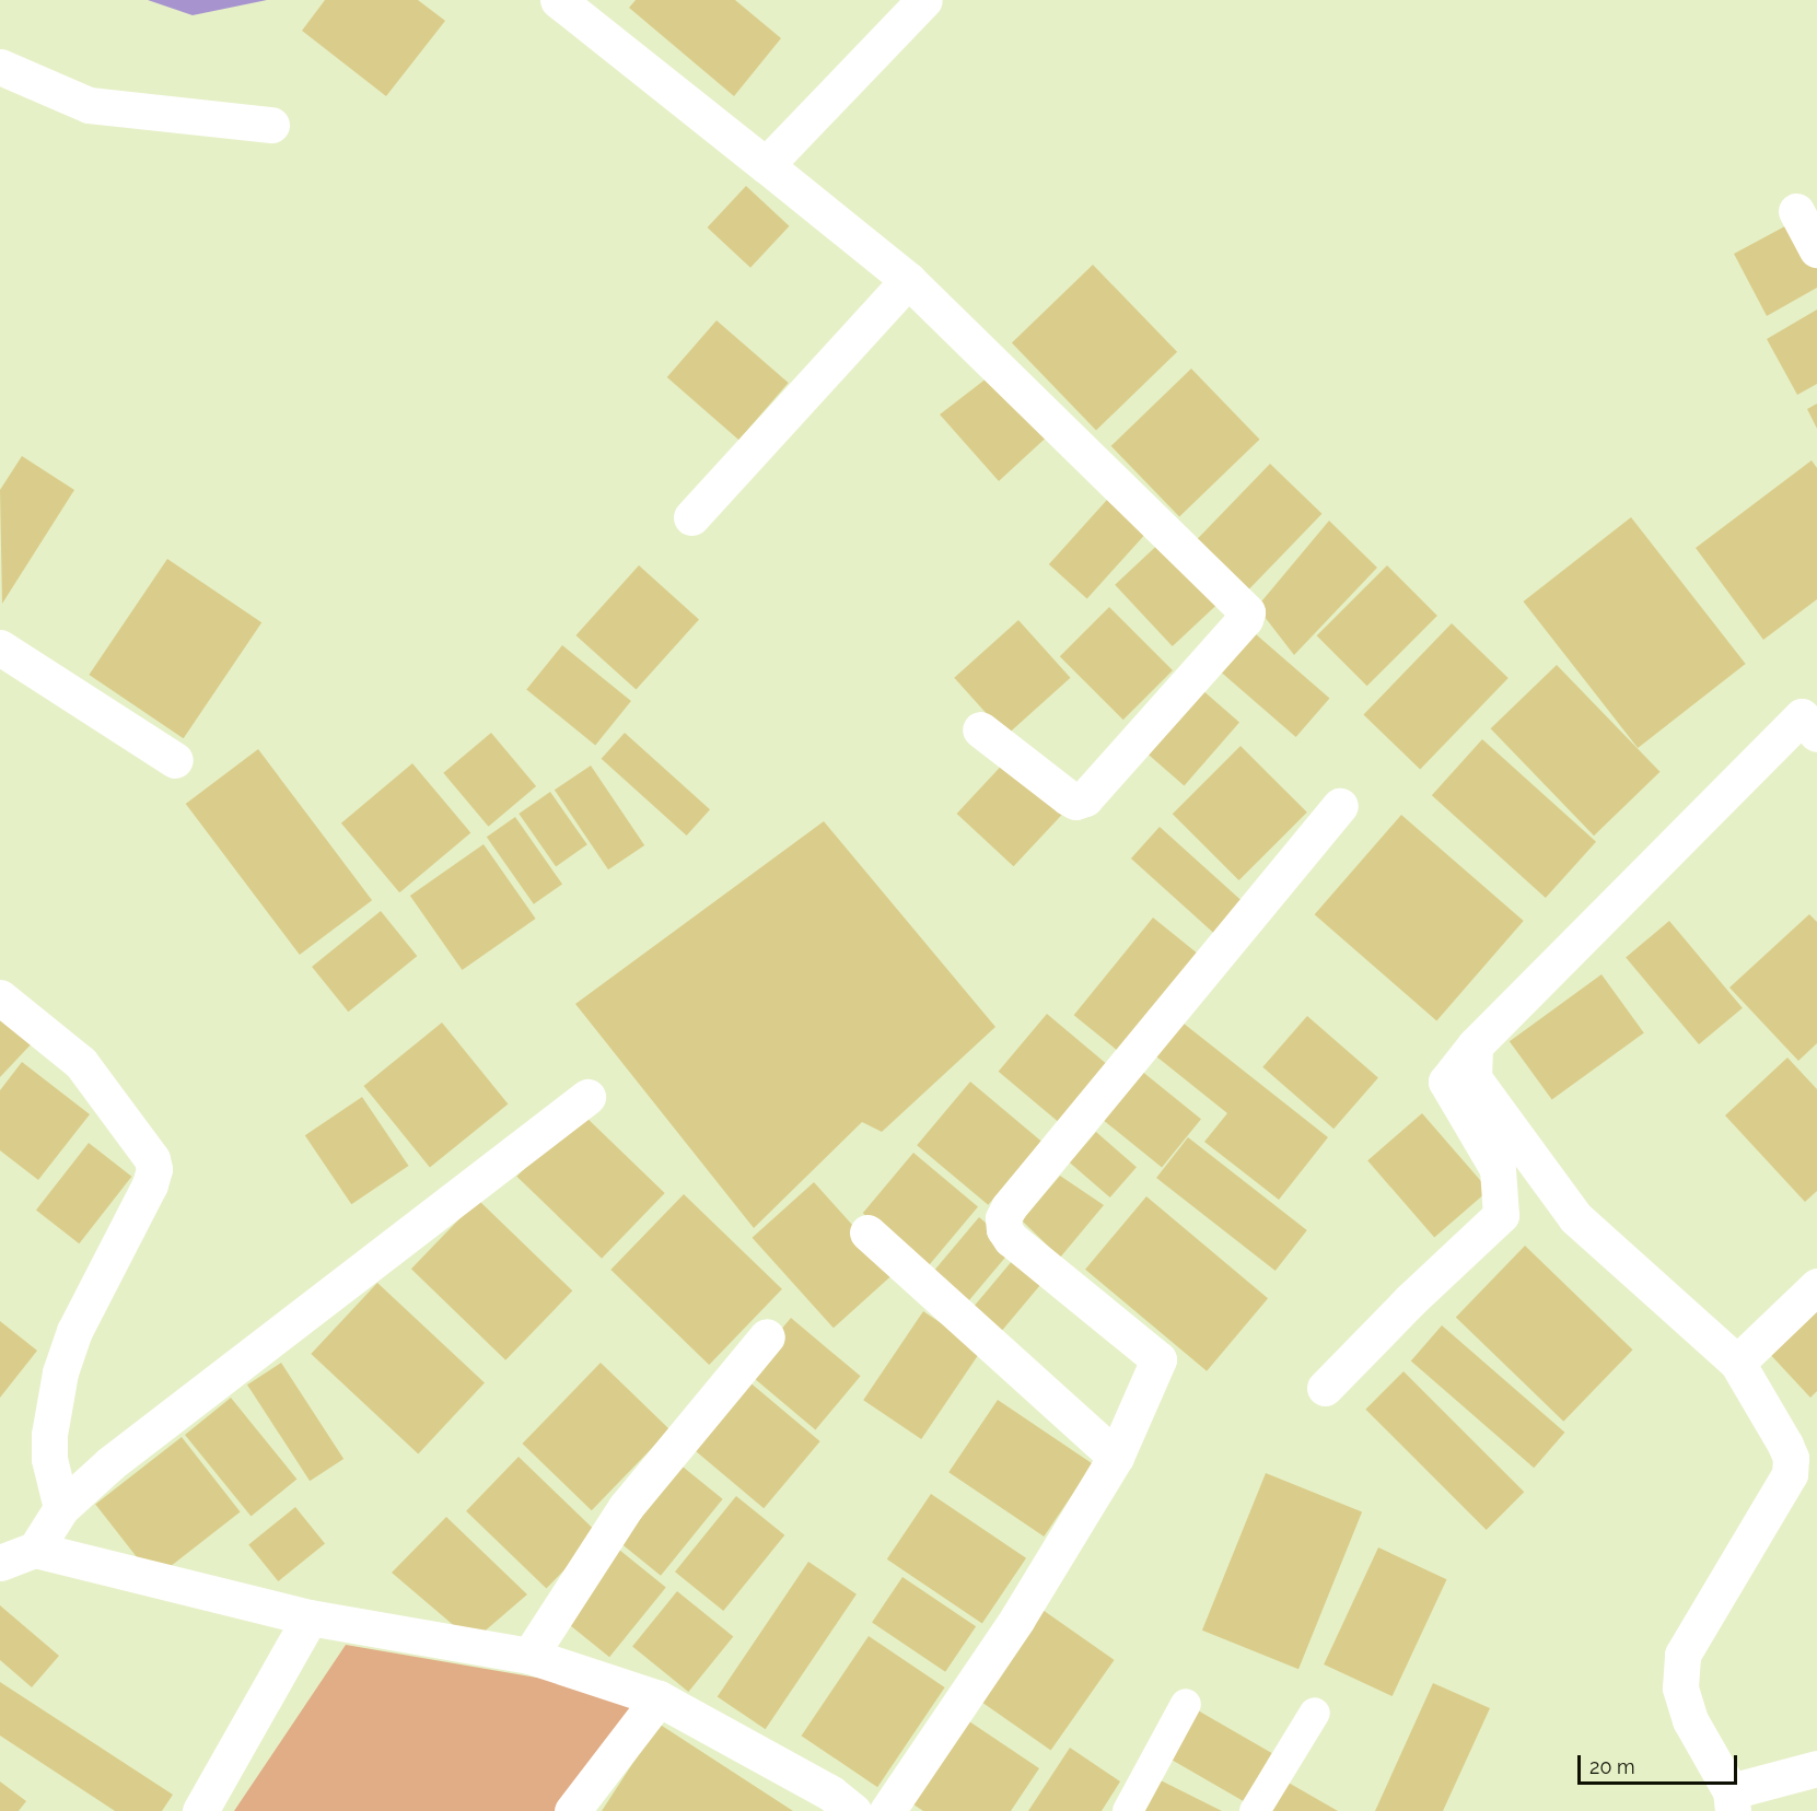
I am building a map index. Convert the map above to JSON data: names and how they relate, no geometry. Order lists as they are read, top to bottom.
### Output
{
  "scale_bar": "20 m"
}
